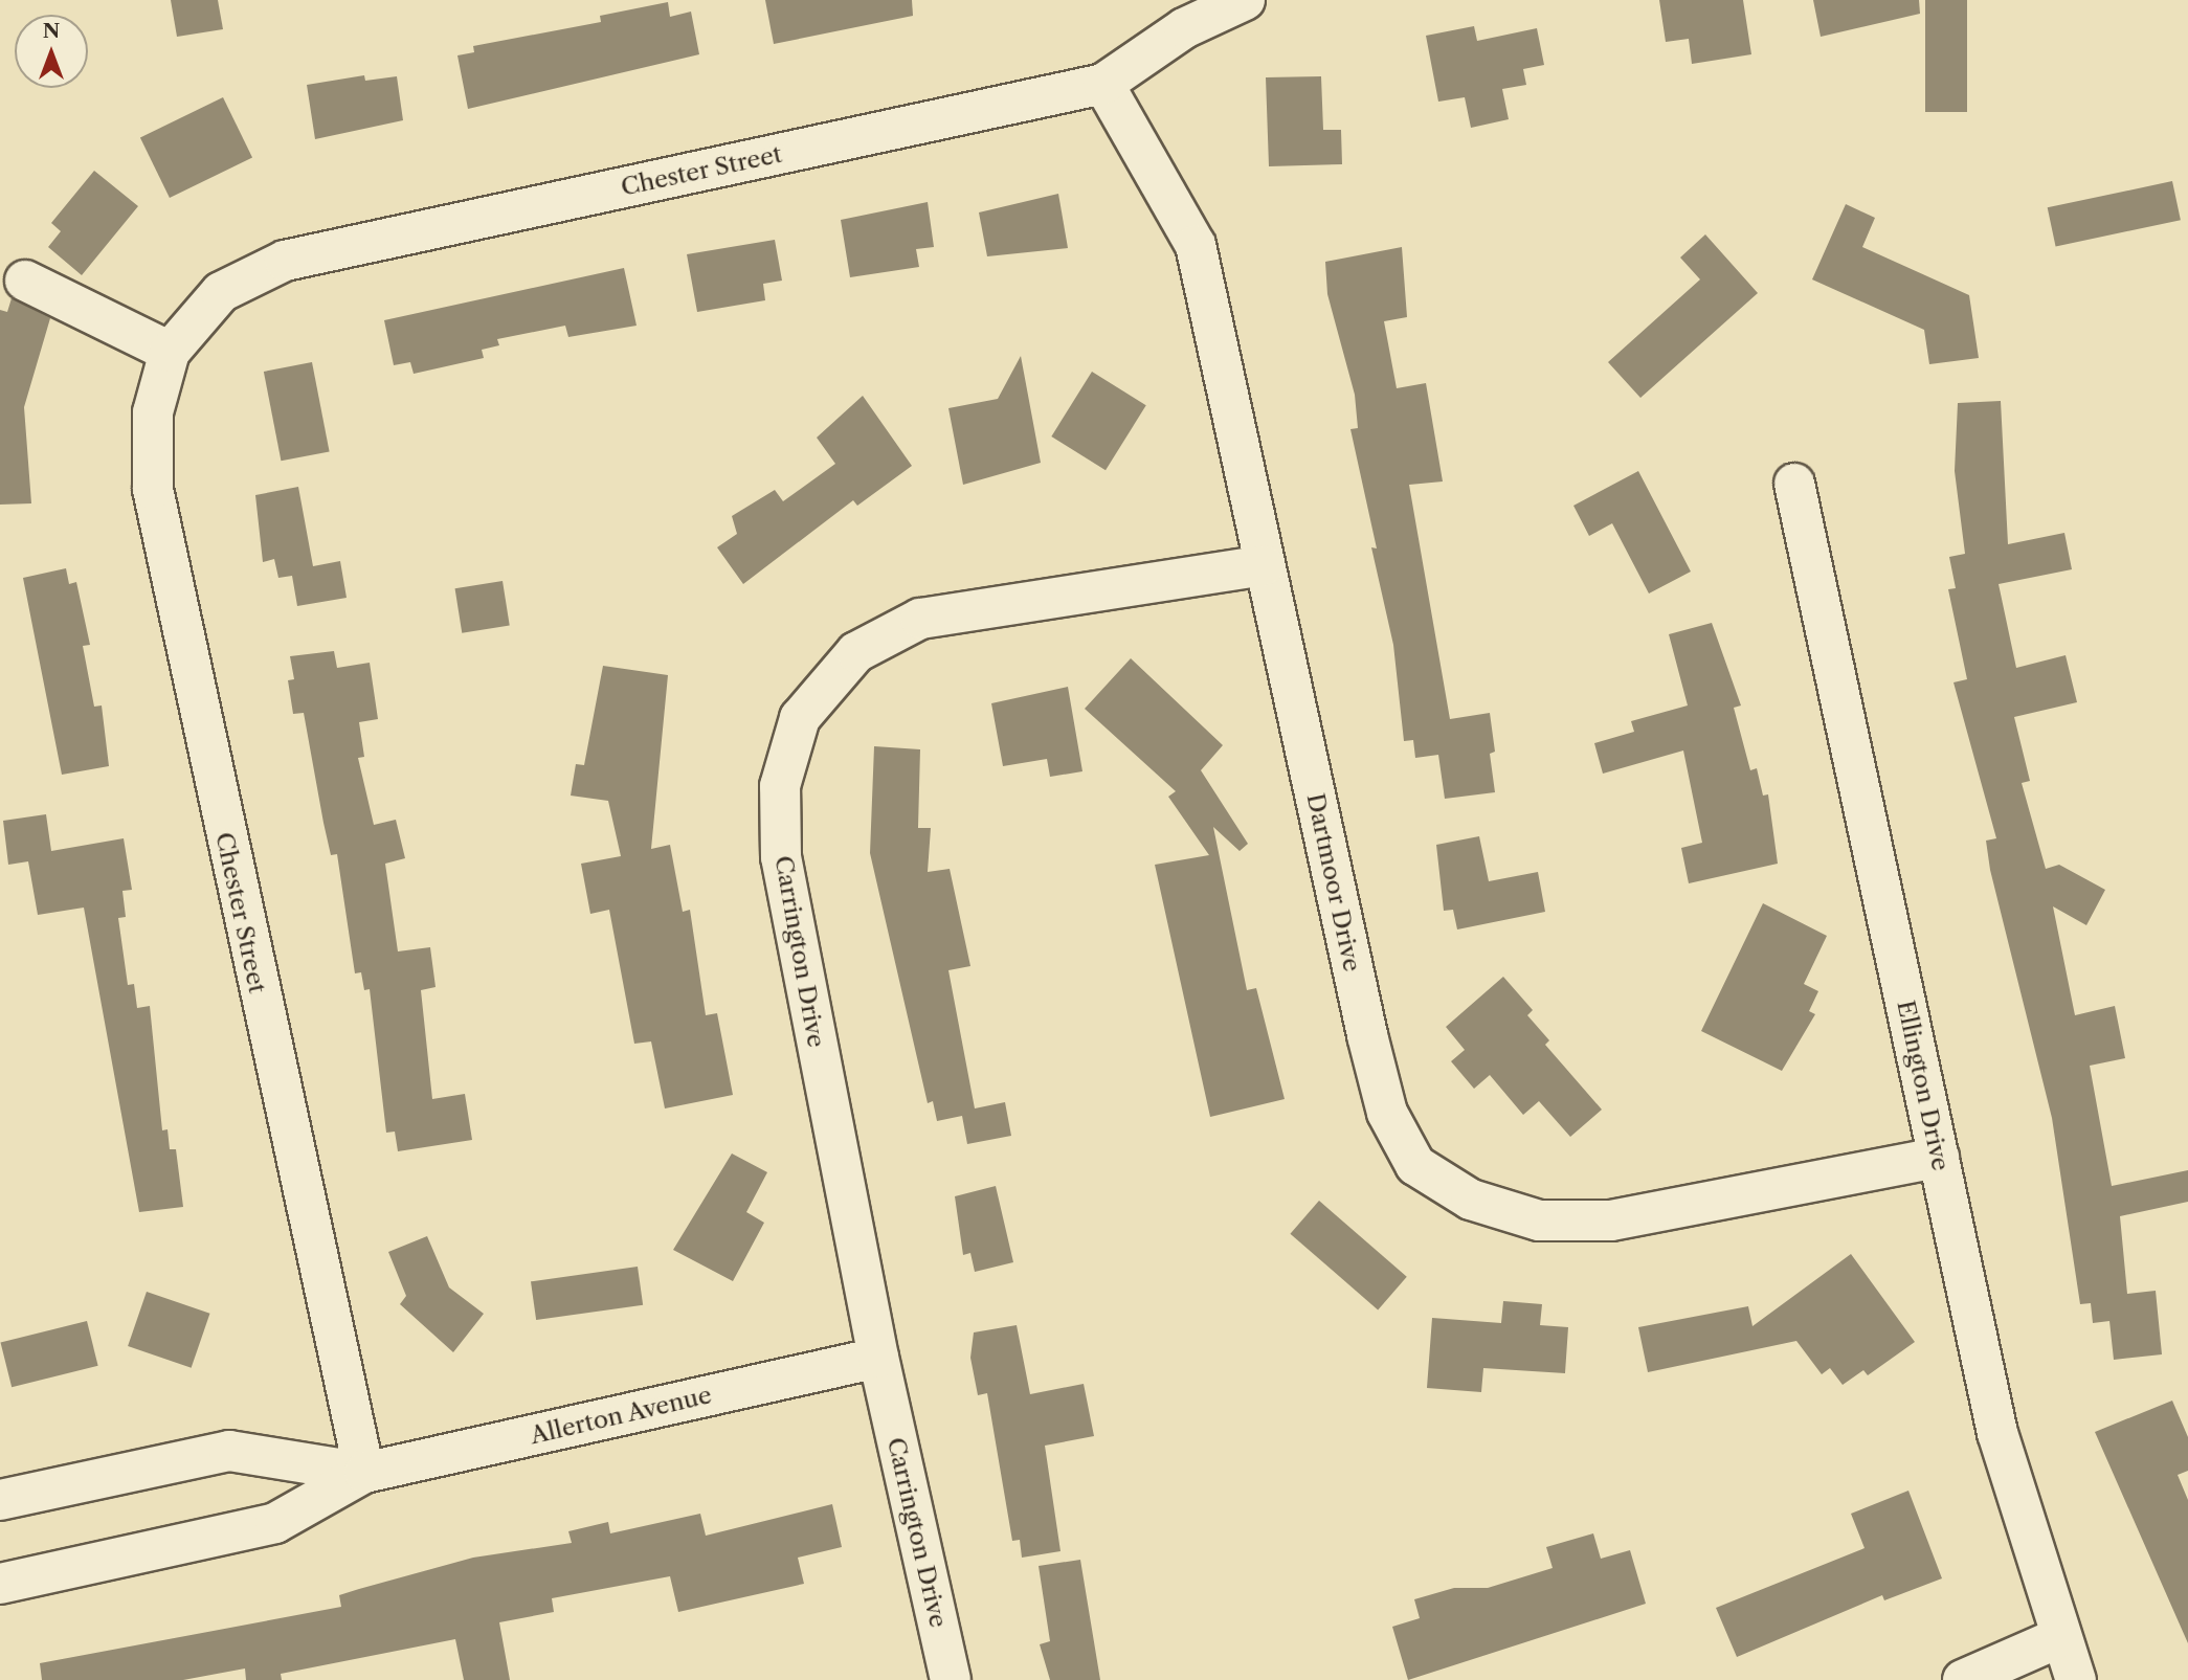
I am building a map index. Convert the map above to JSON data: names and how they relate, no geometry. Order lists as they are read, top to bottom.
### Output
{
  "streets": {
    "street": [
      "Chester Street",
      "Dartmoor Drive",
      "Carrington Drive",
      "Ellington Drive",
      "Allerton Avenue"
    ]
  },
  "crossings": [
    ["Chester Street", "Dartmoor Drive"],
    ["Chester Street", "Allerton Avenue"],
    ["Dartmoor Drive", "Carrington Drive"],
    ["Dartmoor Drive", "Ellington Drive"],
    ["Carrington Drive", "Allerton Avenue"]
  ],
  "north": "top"
}
